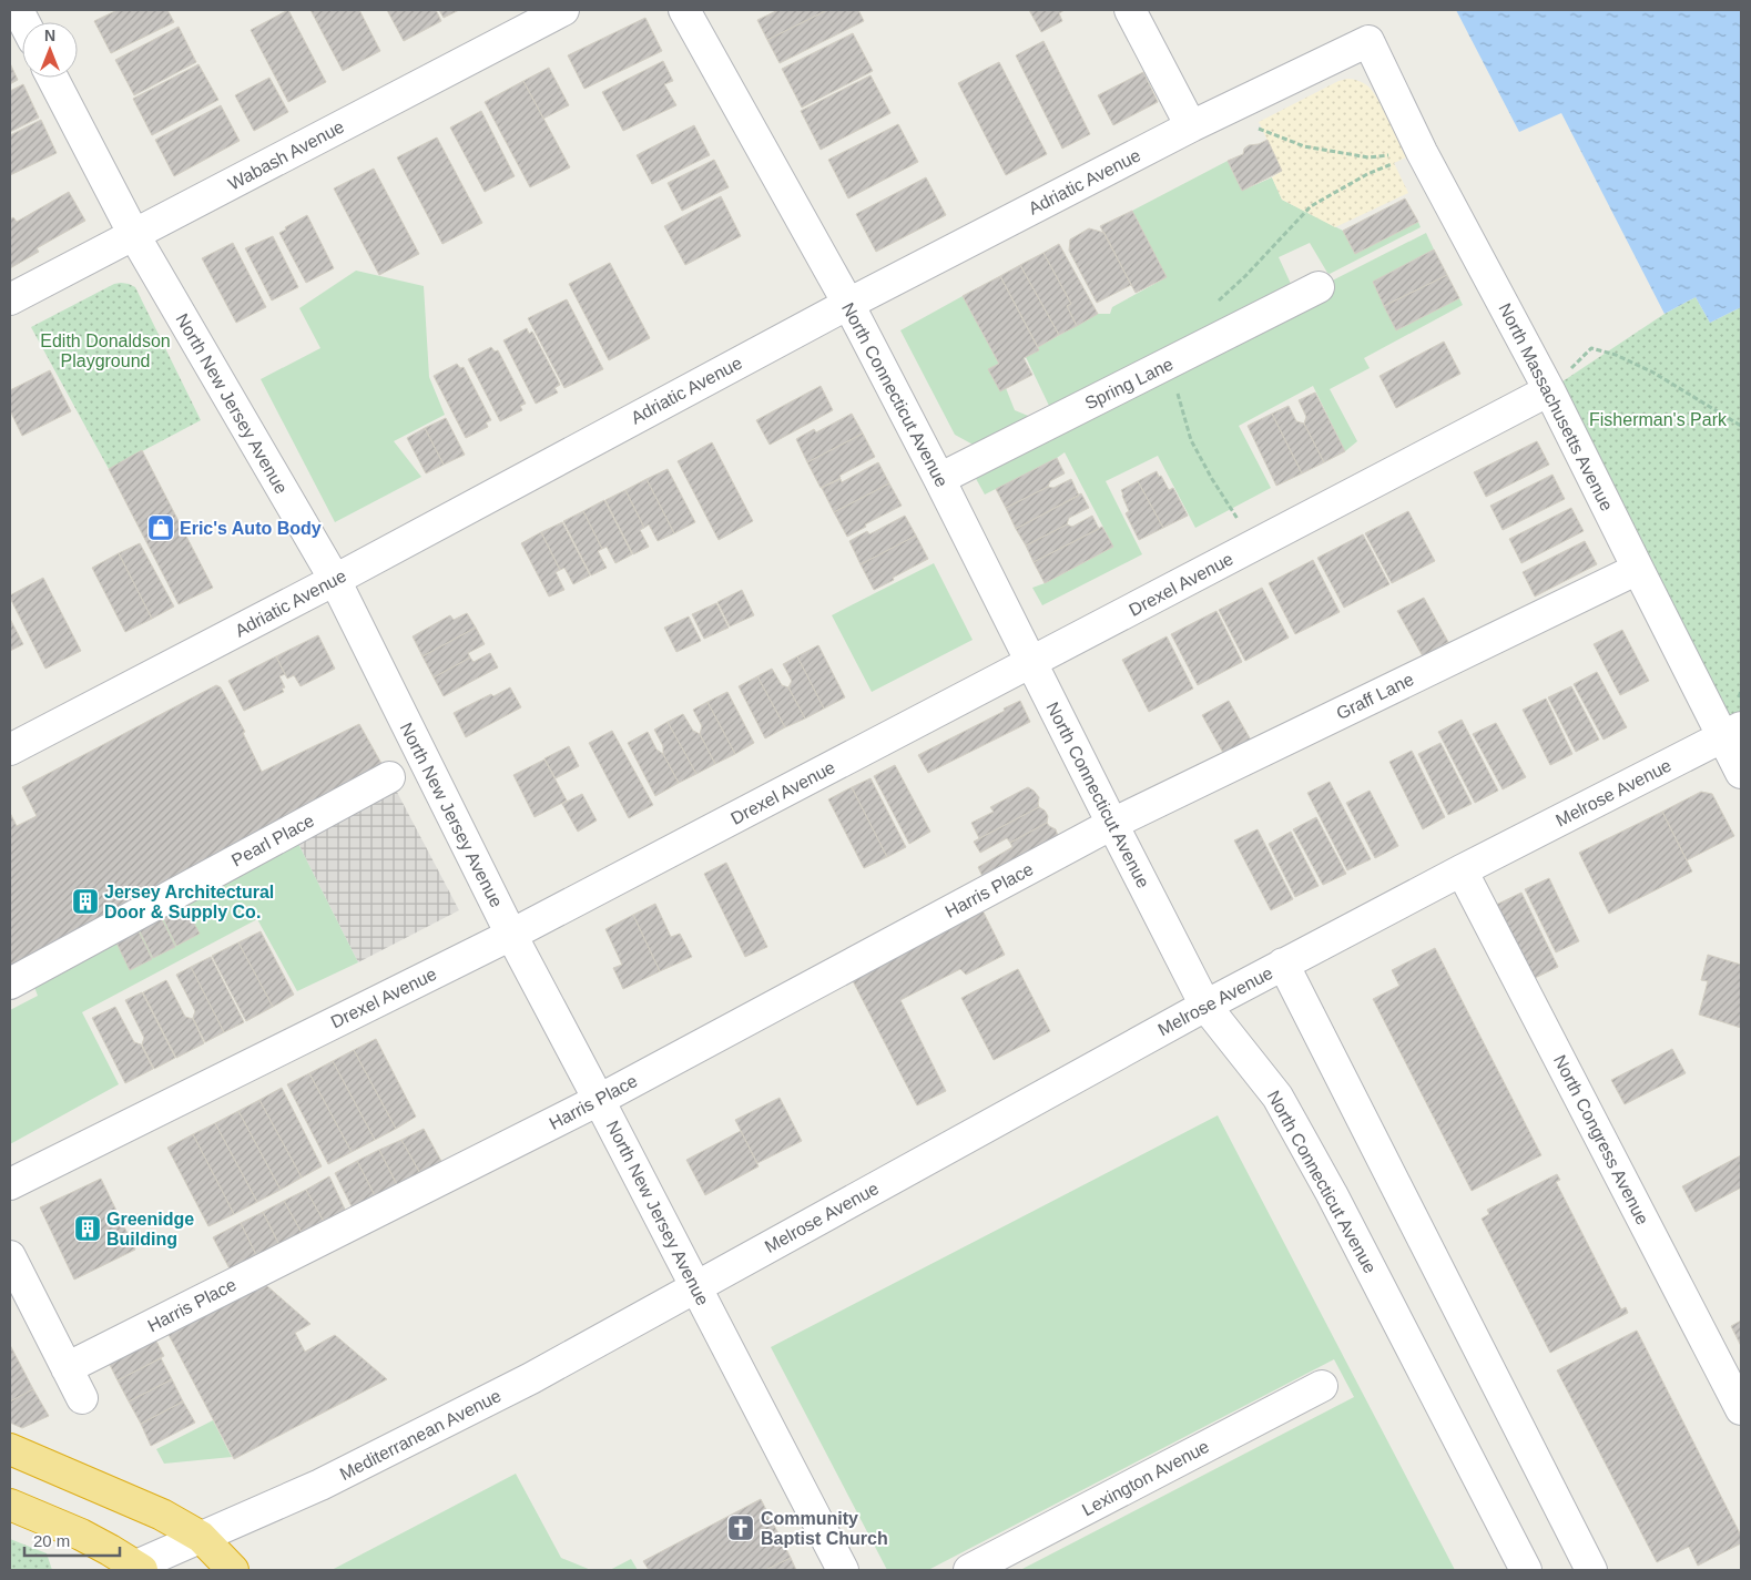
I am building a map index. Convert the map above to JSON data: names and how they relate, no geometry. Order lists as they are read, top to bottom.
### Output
{
  "streets": {
    "street": [
      "Wabash Avenue",
      "Adriatic Avenue",
      "Spring Lane",
      "North Connecticut Avenue",
      "North New Jersey Avenue",
      "North Massachusetts Avenue",
      "Drexel Avenue",
      "Graff Lane",
      "Melrose Avenue",
      "Pearl Place",
      "Harris Place",
      "North Congress Avenue",
      "Mediterranean Avenue",
      "Lexington Avenue"
    ]
  },
  "crossings": [
    ["Wabash Avenue", "North New Jersey Avenue"],
    ["Adriatic Avenue", "North Connecticut Avenue"],
    ["Adriatic Avenue", "North New Jersey Avenue"],
    ["Adriatic Avenue", "North Massachusetts Avenue"],
    ["Spring Lane", "North Connecticut Avenue"],
    ["North Connecticut Avenue", "Drexel Avenue"],
    ["North Connecticut Avenue", "Graff Lane"],
    ["North Connecticut Avenue", "Melrose Avenue"],
    ["North Connecticut Avenue", "Harris Place"],
    ["North New Jersey Avenue", "Drexel Avenue"],
    ["North New Jersey Avenue", "Melrose Avenue"],
    ["North New Jersey Avenue", "Harris Place"],
    ["North New Jersey Avenue", "Mediterranean Avenue"],
    ["North Massachusetts Avenue", "Drexel Avenue"],
    ["North Massachusetts Avenue", "Graff Lane"],
    ["North Massachusetts Avenue", "Melrose Avenue"],
    ["Graff Lane", "Harris Place"],
    ["Melrose Avenue", "North Congress Avenue"],
    ["Melrose Avenue", "Mediterranean Avenue"]
  ],
  "parks": ["Edith Donaldson Playground", "Fisherman's Park"],
  "places": {
    "shop": ["Eric's Auto Body"],
    "building": ["Jersey Architectural Door & Supply Co.", "Greenidge Building"],
    "church": ["Community Baptist Church"]
  },
  "scale_bar": "20 m",
  "north": "top"
}
